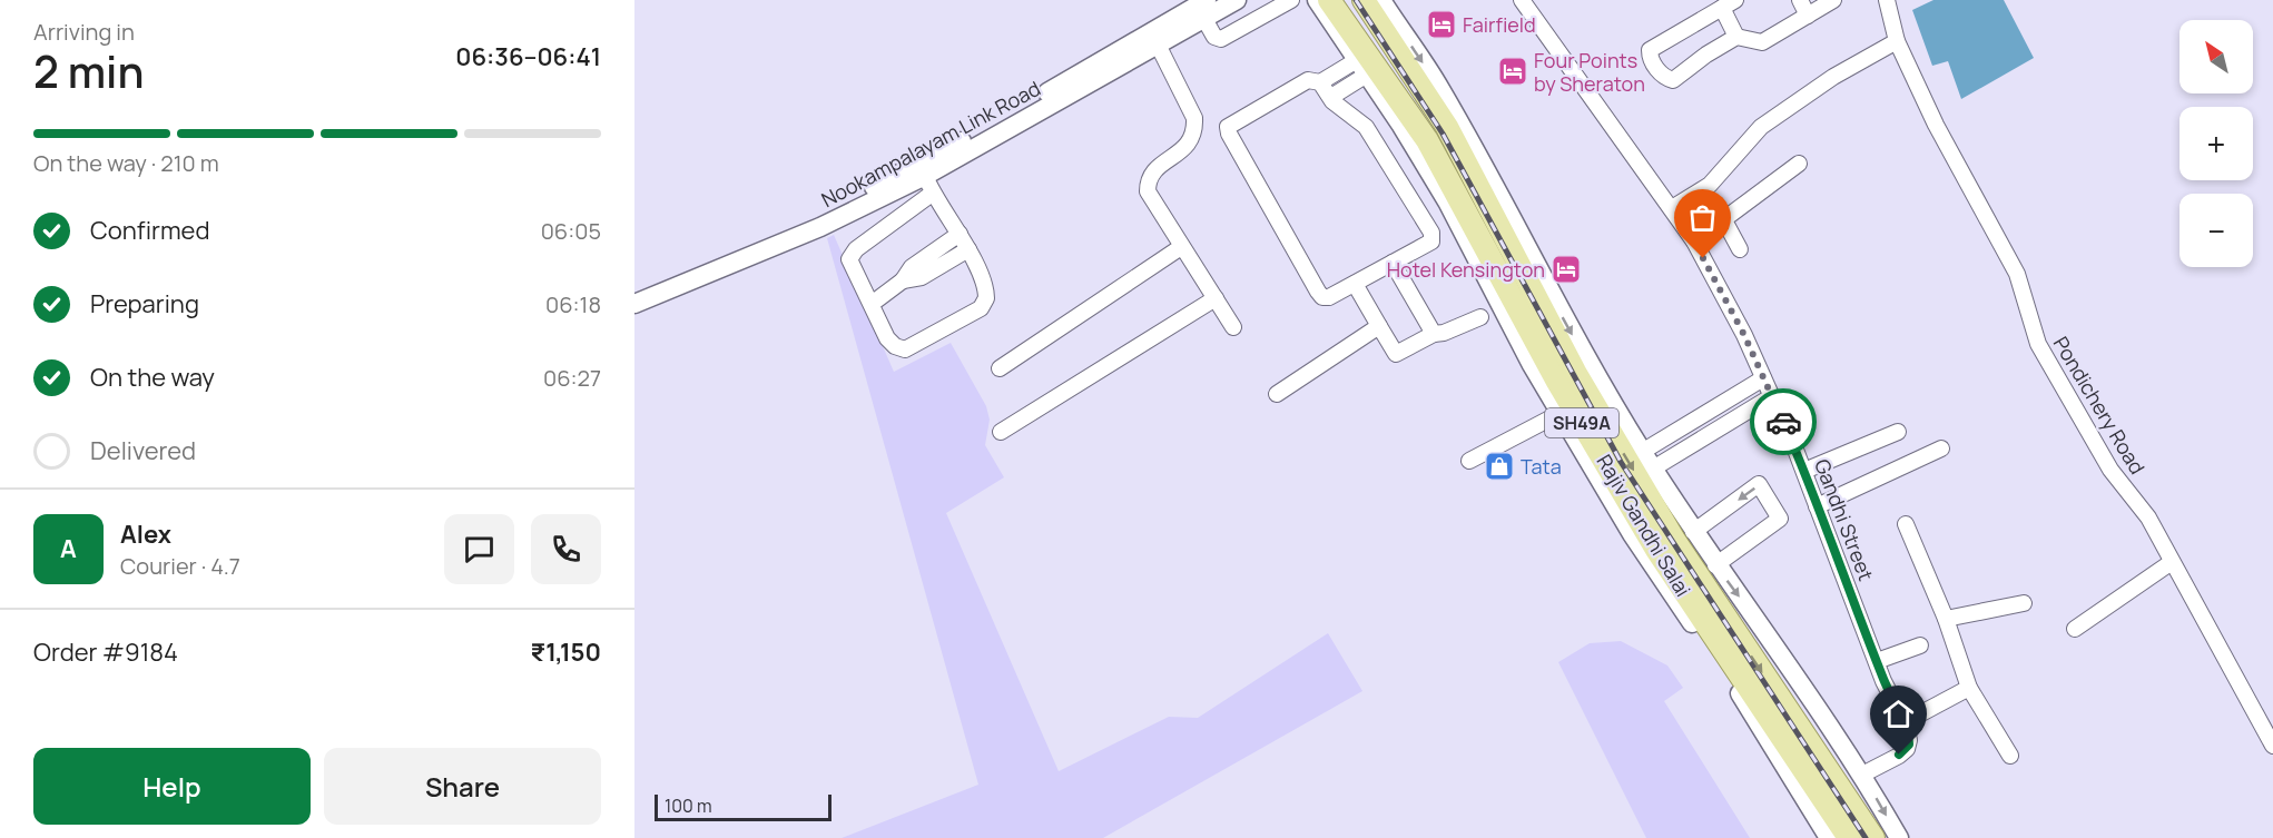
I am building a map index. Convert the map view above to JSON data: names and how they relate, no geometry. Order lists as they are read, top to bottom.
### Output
{
  "streets": {
    "main road": ["SH49A", "Rajiv Gandhi Salai"],
    "street": ["Nookampalayam Link Road", "Pondichery Road", "Gandhi Street"]
  },
  "places": {
    "hotel": ["Fairfield", "Four Points by Sheraton", "Hotel Kensington"],
    "shop": ["Tata"]
  },
  "scale_bar": "100 m",
  "north": "top left",
  "page": {
    "heading": ["2 min", "Arriving in", "06:36–06:41"],
    "panel": [
      "Alex",
      "Courier · 4.7",
      "Order #9184",
      "₹1,150"
    ],
    "map_buttons": ["+", "−"],
    "bar": "On the way · 210 m",
    "list": [
      ["Confirmed", "06:05"],
      ["Preparing", "06:18"],
      ["On the way", "06:27"],
      "Delivered"
    ],
    "round": "A",
    "buttons": ["Help", "Share"],
    "scale": "100 m"
  }
}
